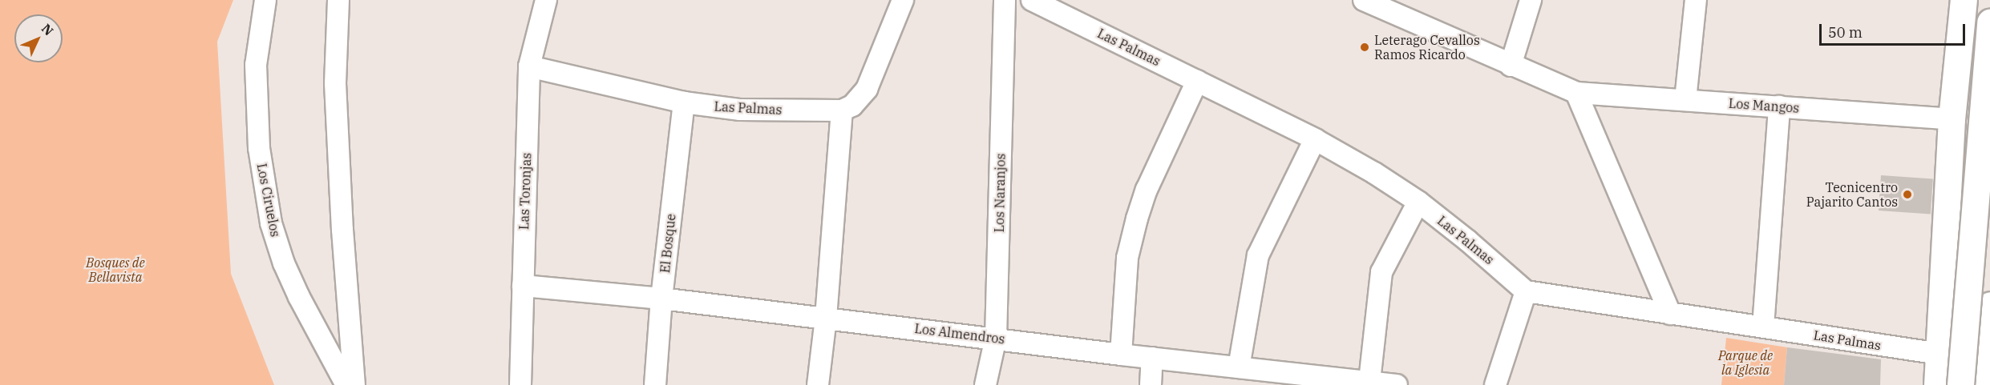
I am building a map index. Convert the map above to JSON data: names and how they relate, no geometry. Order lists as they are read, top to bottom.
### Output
{
  "streets": {
    "street": [
      "Las Palmas",
      "Los Mangos",
      "Las Toronjas",
      "Los Naranjos",
      "Los Ciruelos",
      "El Bosque",
      "Los Almendros"
    ]
  },
  "crossings": [
    ["Las Palmas", "Las Toronjas"],
    ["Las Palmas", "El Bosque"],
    ["Las Toronjas", "Los Almendros"],
    ["Los Naranjos", "Los Almendros"],
    ["El Bosque", "Los Almendros"]
  ],
  "parks": ["Bosques de Bellavista", "Parque de la Iglesia"],
  "places": ["Leterago Cevallos Ramos Ricardo", "Tecnicentro Pajarito Cantos"],
  "scale_bar": "50 m",
  "north": "top right"
}
